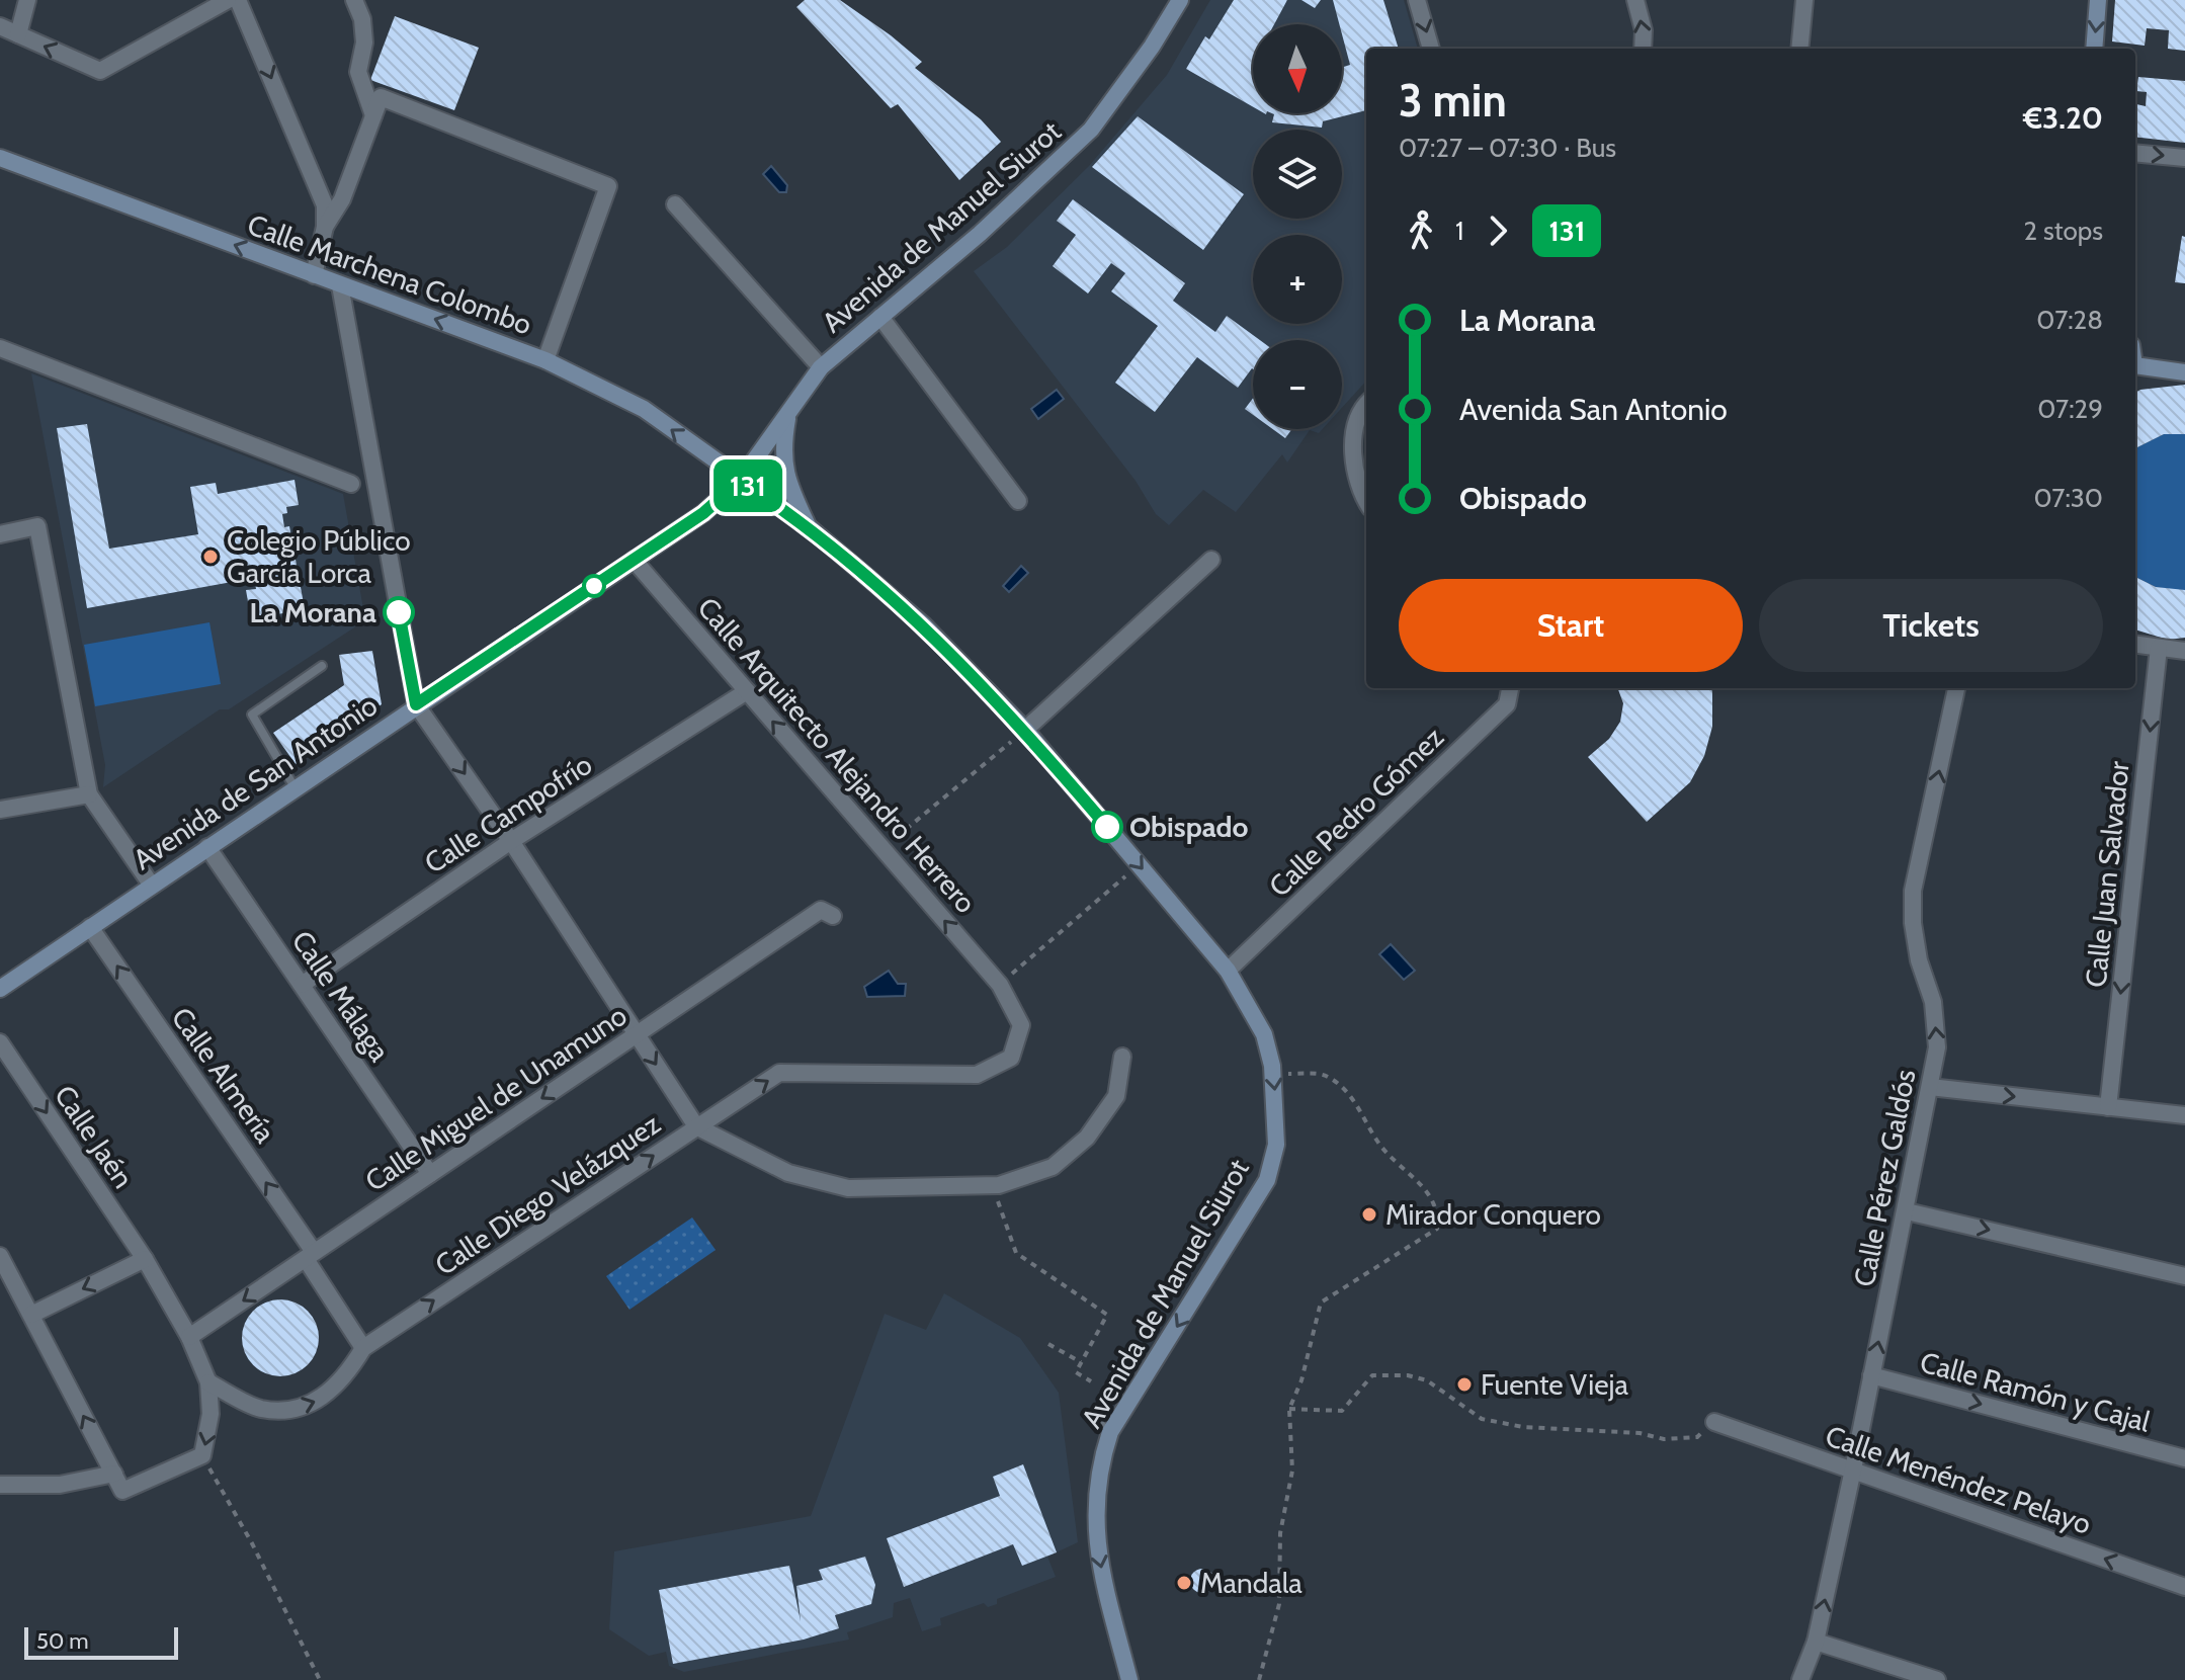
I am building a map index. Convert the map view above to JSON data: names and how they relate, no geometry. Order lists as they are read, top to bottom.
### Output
{
  "streets": {
    "street": [
      "Avenida de Manuel Siurot",
      "Calle Marchena Colombo",
      "Calle Arquitecto Alejandro Herrero",
      "Avenida de San Antonio",
      "Calle Pedro Gómez",
      "Calle Campofrío",
      "Calle Juan Salvador",
      "Calle Málaga",
      "Calle Almería",
      "Calle Miguel de Unamuno",
      "Calle Jaén",
      "Calle Pérez Galdós",
      "Calle Diego Velázquez",
      "Calle Ramón y Cajal",
      "Calle Menéndez Pelayo"
    ]
  },
  "crossings": [
    ["Avenida de Manuel Siurot", "Calle Marchena Colombo"],
    ["Avenida de Manuel Siurot", "Avenida de San Antonio"],
    ["Avenida de Manuel Siurot", "Calle Pedro Gómez"],
    ["Calle Marchena Colombo", "Avenida de San Antonio"],
    ["Calle Arquitecto Alejandro Herrero", "Avenida de San Antonio"],
    ["Calle Arquitecto Alejandro Herrero", "Calle Campofrío"],
    ["Calle Arquitecto Alejandro Herrero", "Calle Diego Velázquez"],
    ["Avenida de San Antonio", "Calle Málaga"],
    ["Avenida de San Antonio", "Calle Almería"],
    ["Calle Campofrío", "Calle Málaga"],
    ["Calle Málaga", "Calle Miguel de Unamuno"],
    ["Calle Almería", "Calle Miguel de Unamuno"],
    ["Calle Almería", "Calle Diego Velázquez"],
    ["Calle Miguel de Unamuno", "Calle Jaén"],
    ["Calle Jaén", "Calle Diego Velázquez"],
    ["Calle Pérez Galdós", "Calle Ramón y Cajal"],
    ["Calle Pérez Galdós", "Calle Menéndez Pelayo"]
  ],
  "one_way": [
    "Calle Marchena Colombo",
    "Calle Juan Salvador",
    "Calle Almería",
    "Calle Miguel de Unamuno",
    "Calle Pérez Galdós",
    "Calle Diego Velázquez",
    "Calle Ramón y Cajal",
    "Calle Menéndez Pelayo"
  ],
  "places": [
    "Colegio Público García Lorca",
    "La Morana",
    "Obispado",
    "Mirador Conquero",
    "Fuente Vieja",
    "Mandala"
  ],
  "lines": ["bus line 131"],
  "scale_bar": "50 m",
  "north": "bottom",
  "page": {
    "on_map": "131",
    "map_buttons": ["+", "−"],
    "heading": ["3 min", "07:27 – 07:30 · Bus", "€3.20"],
    "legs": ["1", "131", "2 stops"],
    "list": [
      {
        "name": "La Morana",
        "value": "07:28"
      },
      {
        "name": "Avenida San Antonio",
        "value": "07:29"
      },
      {
        "name": "Obispado",
        "value": "07:30"
      }
    ],
    "buttons": ["Start", "Tickets"],
    "scale": "50 m"
  }
}
